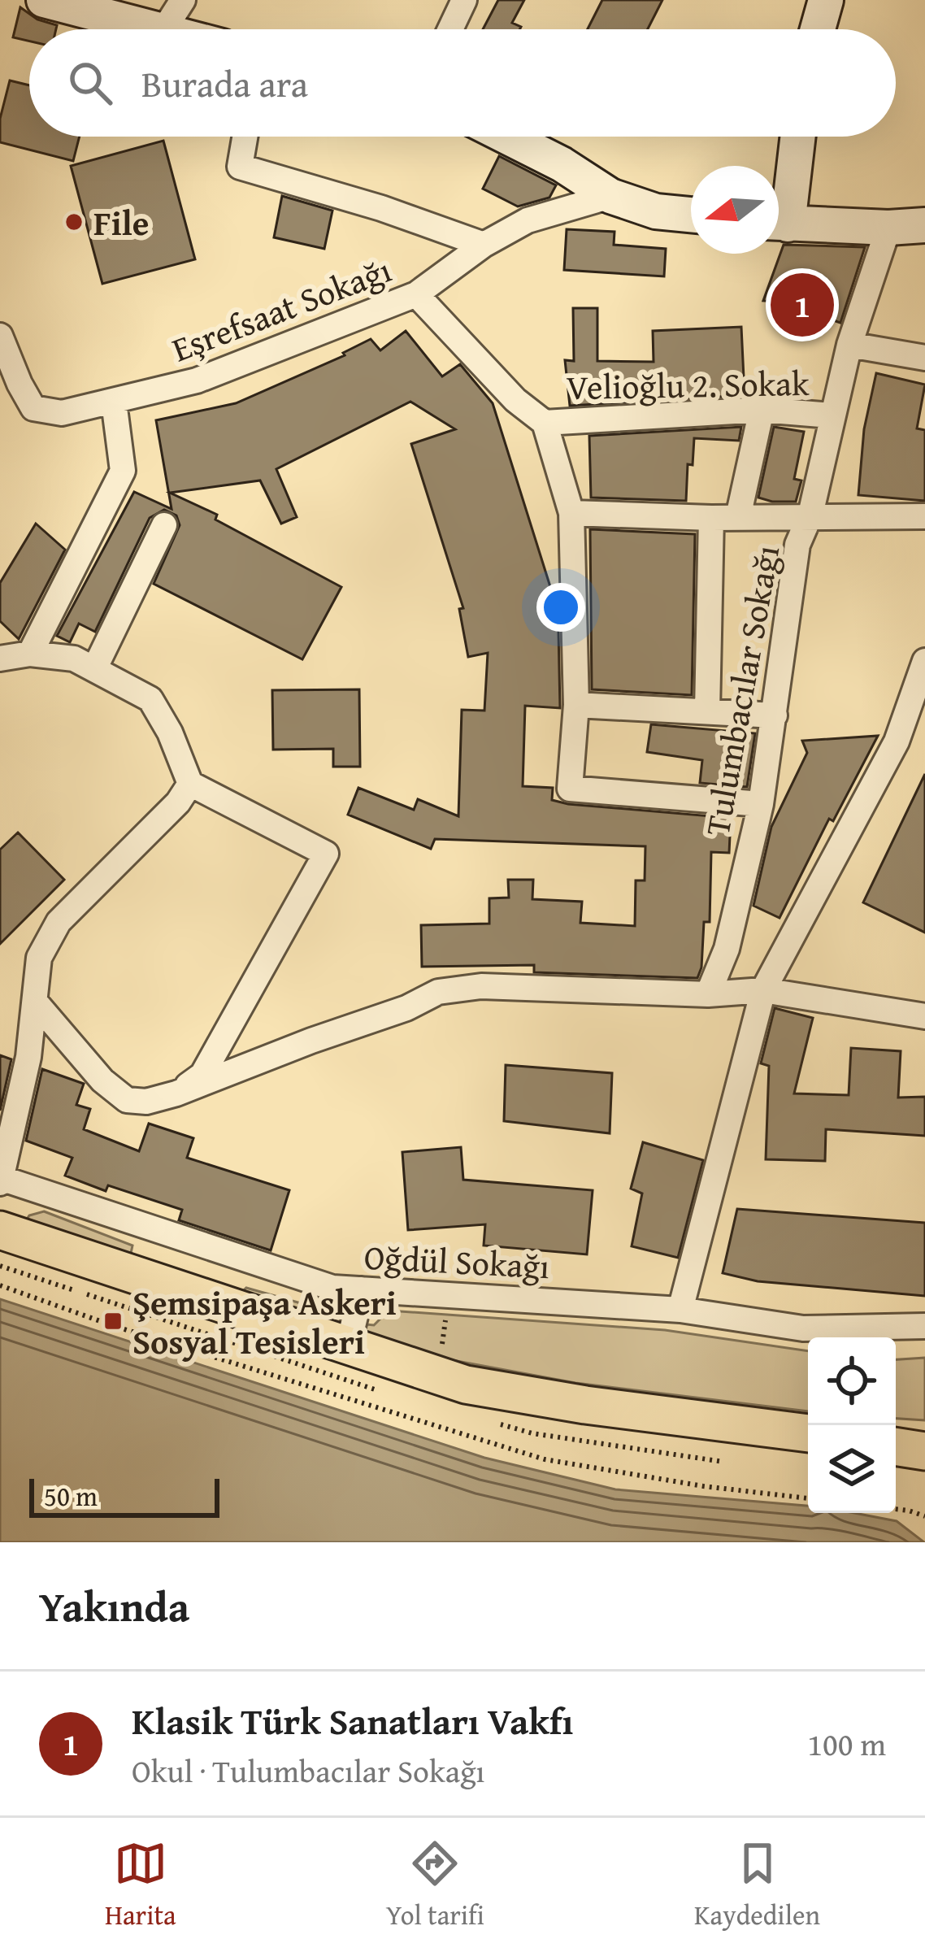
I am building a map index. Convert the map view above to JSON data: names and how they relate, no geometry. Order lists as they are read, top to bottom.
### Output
{
  "streets": {
    "street": [
      "Eşrefsaat Sokağı",
      "Velioğlu 2. Sokak",
      "Tulumbacılar Sokağı",
      "Oğdül Sokağı"
    ]
  },
  "crossings": [
    ["Velioğlu 2. Sokak", "Tulumbacılar Sokağı"]
  ],
  "places": {
    "other": ["File"],
    "transit": ["Şemsipaşa Askeri Sosyal Tesisleri"]
  },
  "scale_bar": "50 m",
  "north": "left",
  "page": {
    "search": "Burada ara",
    "pins": "1",
    "scale": "50 m",
    "heading": "Yakında",
    "list": [
      {
        "mark": "1",
        "name": "Klasik Türk Sanatları Vakfı",
        "note": "Okul · Tulumbacılar Sokağı",
        "value": "100 m"
      }
    ],
    "nav": ["Harita", "Yol tarifi", "Kaydedilen"]
  }
}
